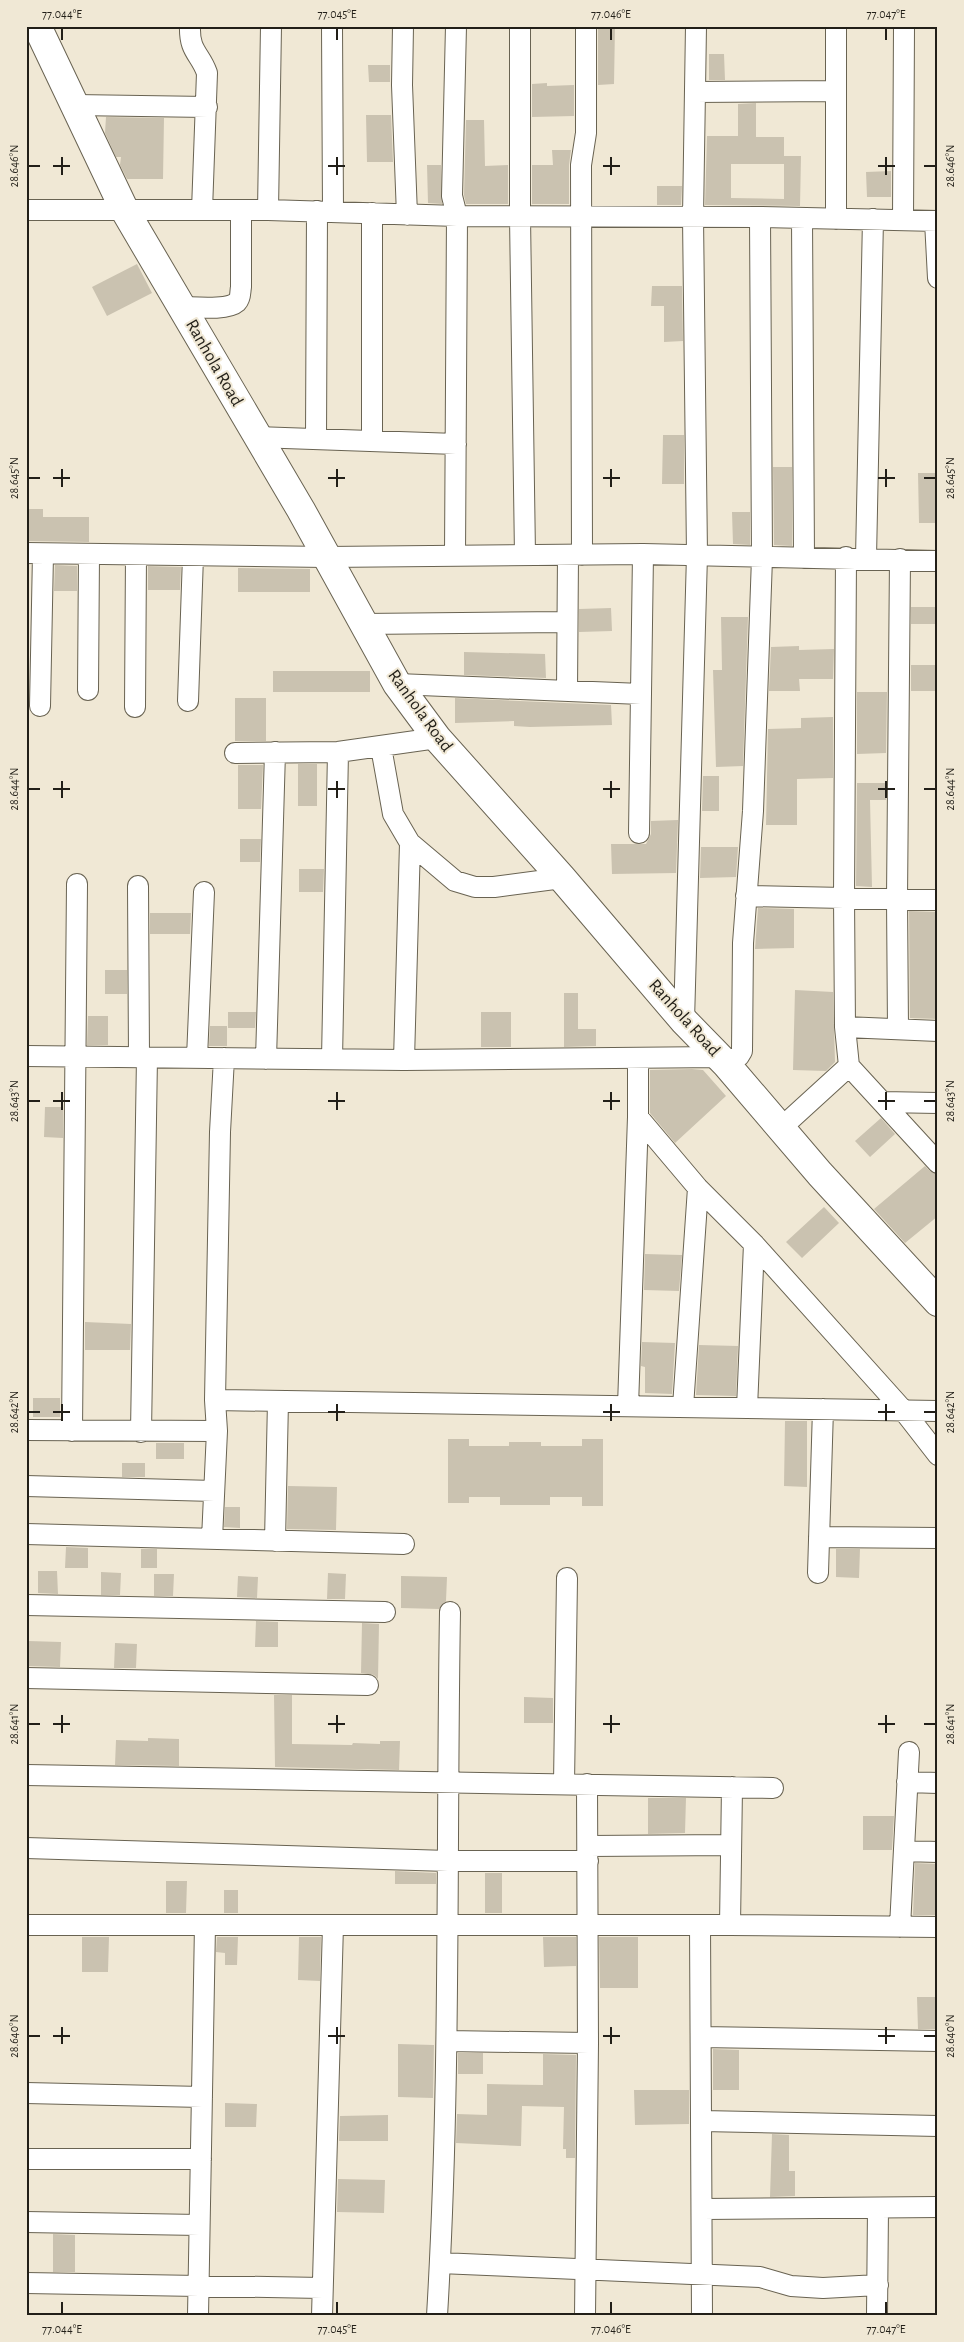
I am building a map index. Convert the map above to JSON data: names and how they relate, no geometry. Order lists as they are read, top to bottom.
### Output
{
  "streets": {
    "street": ["Ranhola Road"]
  },
  "coordinates": [
    "77.044°E",
    "77.045°E",
    "77.046°E",
    "77.047°E",
    "28.646°N",
    "28.645°N",
    "28.644°N",
    "28.643°N",
    "28.642°N",
    "28.641°N",
    "28.640°N"
  ]
}
